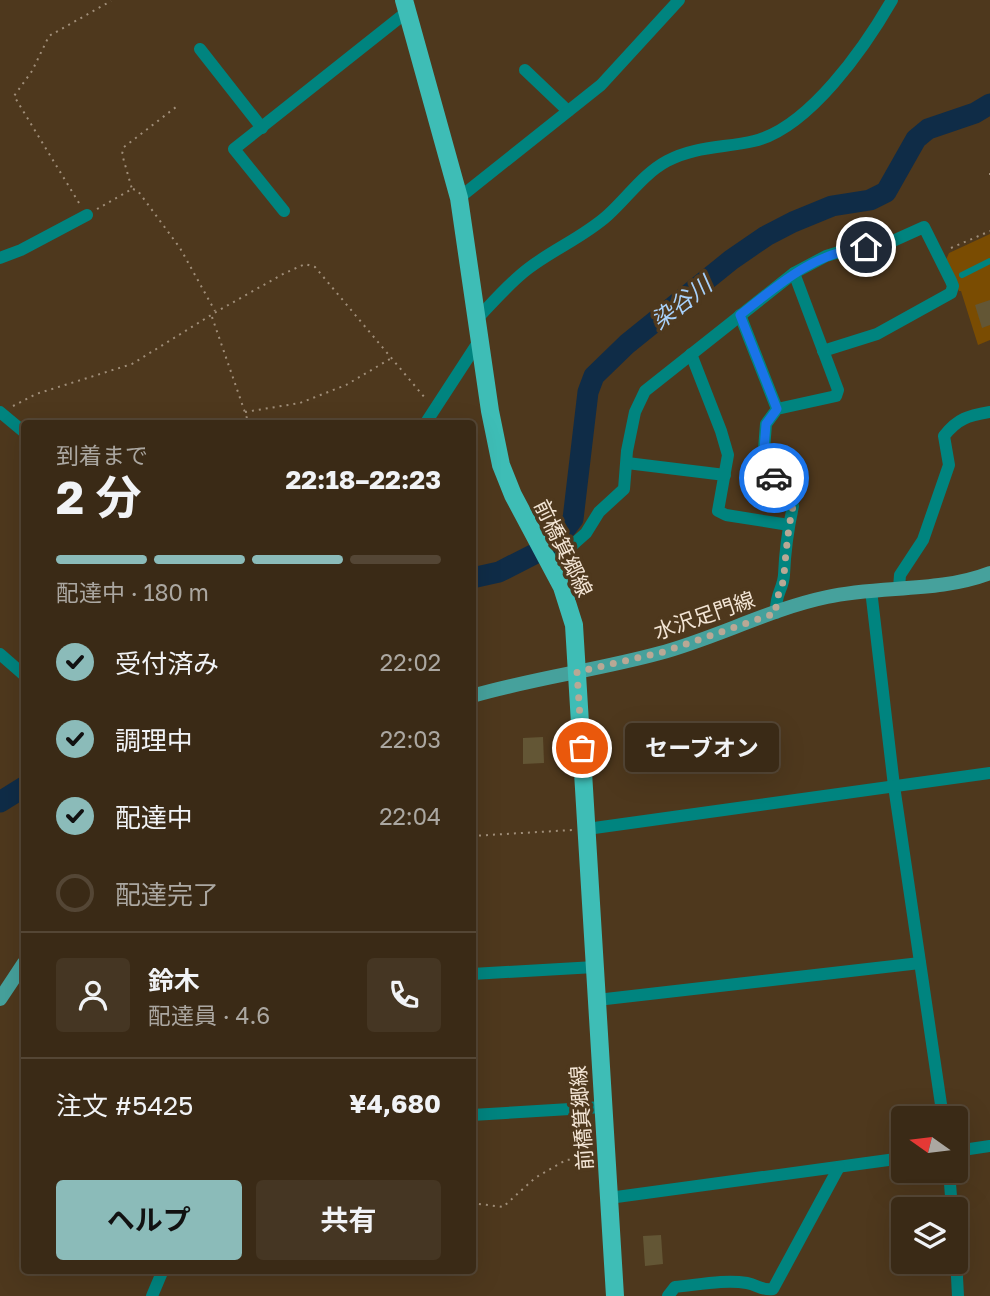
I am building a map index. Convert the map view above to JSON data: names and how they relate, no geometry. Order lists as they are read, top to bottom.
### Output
{
  "streets": {
    "main road": ["前橋箕郷線", "水沢足門線"]
  },
  "crossings": [
    ["前橋箕郷線", "水沢足門線"]
  ],
  "water": ["染谷川"],
  "places": ["セーブオン"],
  "north": "left",
  "page": {
    "heading": ["2 分", "到着まで", "22:18–22:23"],
    "panel": [
      "鈴木",
      "配達員 · 4.6",
      "注文 #5425",
      "¥4,680"
    ],
    "bar": "配達中 · 180 m",
    "list": [
      ["受付済み", "22:02"],
      ["調理中", "22:03"],
      ["配達中", "22:04"],
      "配達完了"
    ],
    "bubble": "セーブオン",
    "buttons": ["ヘルプ", "共有"]
  }
}
